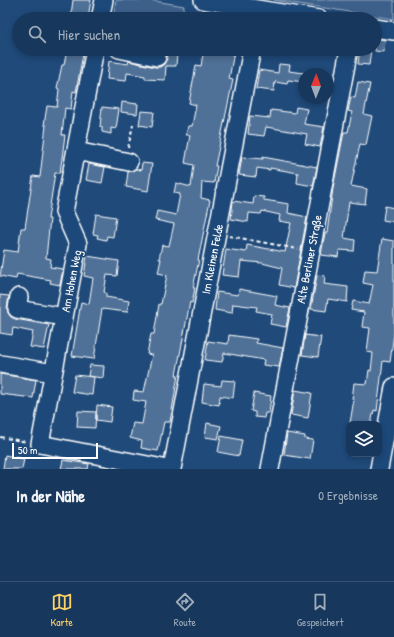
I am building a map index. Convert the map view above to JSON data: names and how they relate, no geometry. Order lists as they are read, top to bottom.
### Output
{
  "streets": {
    "street": ["Im Kleinen Felde", "Alte Berliner Straße", "Am Hohen Weg"]
  },
  "scale_bar": "50 m",
  "north": "top",
  "page": {
    "search": "Hier suchen",
    "scale": "50 m",
    "heading": ["In der Nähe", "0 Ergebnisse"],
    "nav": ["Karte", "Route", "Gespeichert"]
  }
}
